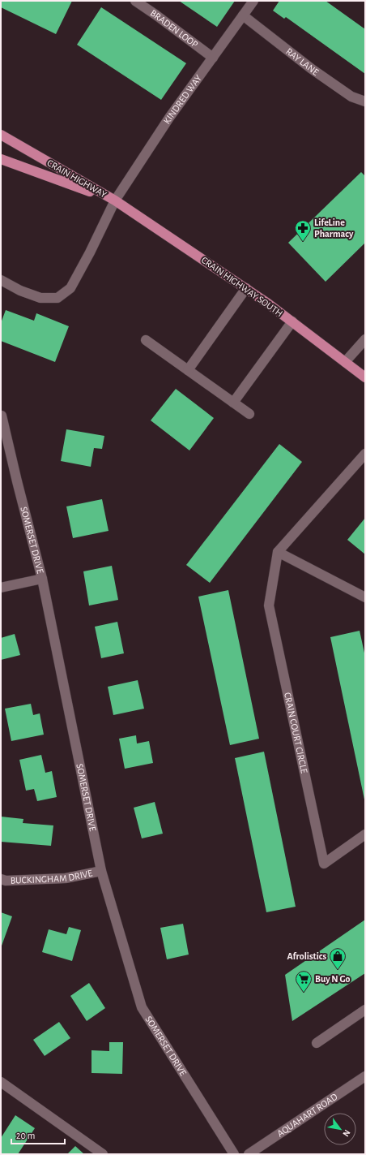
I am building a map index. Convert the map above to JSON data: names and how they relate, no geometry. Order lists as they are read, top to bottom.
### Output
{
  "streets": {
    "main road": ["CRAIN HIGHWAY", "CRAIN HIGHWAY SOUTH"],
    "street": [
      "BRADEN LOOP",
      "RAY LANE",
      "KINDRED WAY",
      "SOMERSET DRIVE",
      "CRAIN COURT CIRCLE",
      "BUCKINGHAM DRIVE",
      "AQUAHART ROAD"
    ]
  },
  "crossings": [
    ["BRADEN LOOP", "KINDRED WAY"],
    ["RAY LANE", "KINDRED WAY"],
    ["KINDRED WAY", "CRAIN HIGHWAY"],
    ["KINDRED WAY", "CRAIN HIGHWAY SOUTH"],
    ["CRAIN HIGHWAY", "CRAIN HIGHWAY SOUTH"],
    ["SOMERSET DRIVE", "BUCKINGHAM DRIVE"]
  ],
  "places": {
    "pharmacy": ["LifeLine Pharmacy"],
    "shop": ["Afrolistics"],
    "supermarket": ["Buy N Go"]
  },
  "scale_bar": "20 m",
  "north": "bottom right"
}
